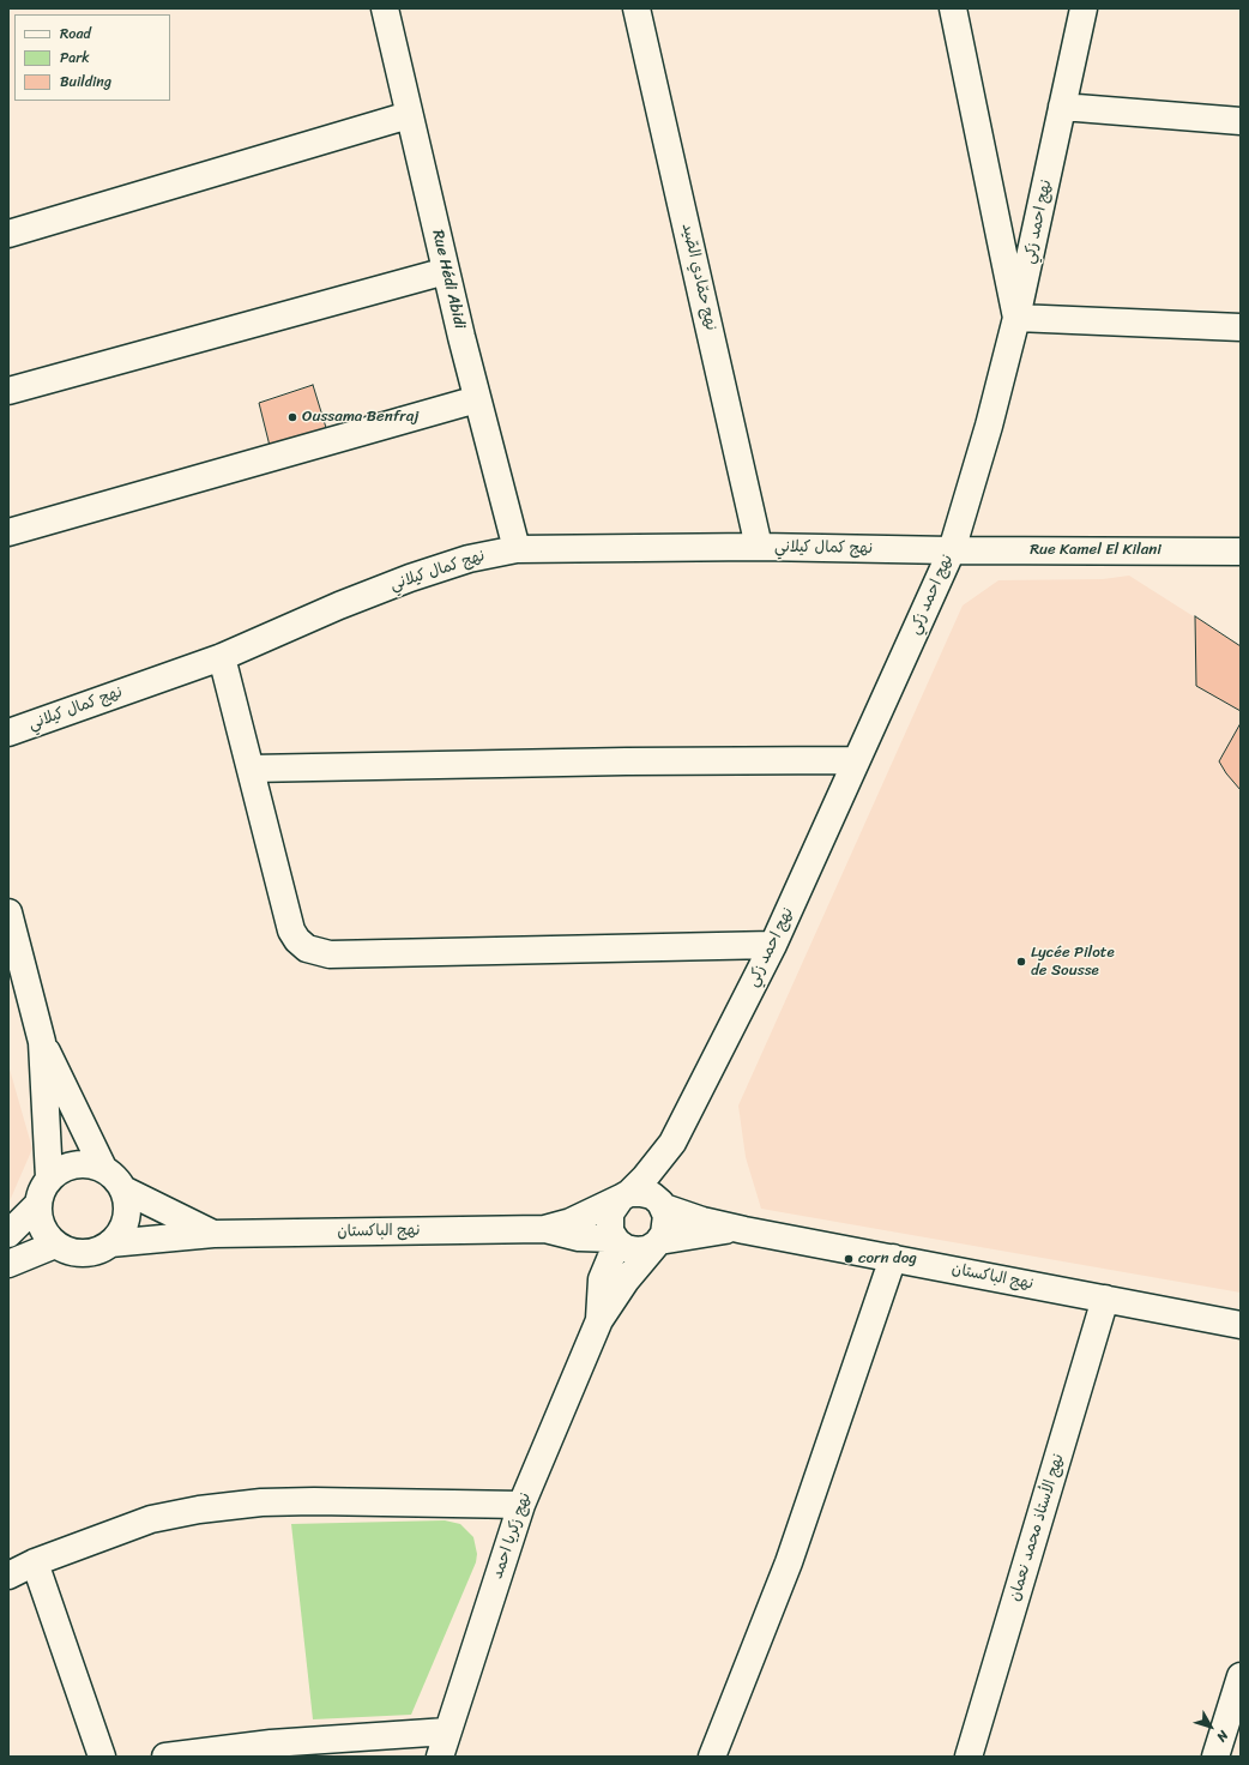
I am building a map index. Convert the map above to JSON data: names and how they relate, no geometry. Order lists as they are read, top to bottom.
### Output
{
  "streets": {
    "street": [
      "نهج احمد زكي",
      "نهج حمّادي الصّيد",
      "Rue Hédi Abidi",
      "نهج كمال كيلاني",
      "Rue Kamel El Kilani",
      "نهج الباكستان",
      "نهج الأستاذ محمد نعمان",
      "نهج زكريا احمد"
    ]
  },
  "crossings": [
    ["نهج احمد زكي", "نهج كمال كيلاني"],
    ["نهج احمد زكي", "Rue Kamel El Kilani"],
    ["نهج احمد زكي", "نهج الباكستان"],
    ["نهج احمد زكي", "نهج زكريا احمد"],
    ["نهج حمّادي الصّيد", "نهج كمال كيلاني"],
    ["Rue Hédi Abidi", "نهج كمال كيلاني"],
    ["نهج كمال كيلاني", "Rue Kamel El Kilani"],
    ["نهج الباكستان", "نهج الأستاذ محمد نعمان"],
    ["نهج الباكستان", "نهج زكريا احمد"]
  ],
  "places": ["Oussama Benfraj", "Lycée Pilote de Sousse", "corn dog"],
  "legend": ["Road", "Park", "Building"],
  "north": "bottom right"
}
